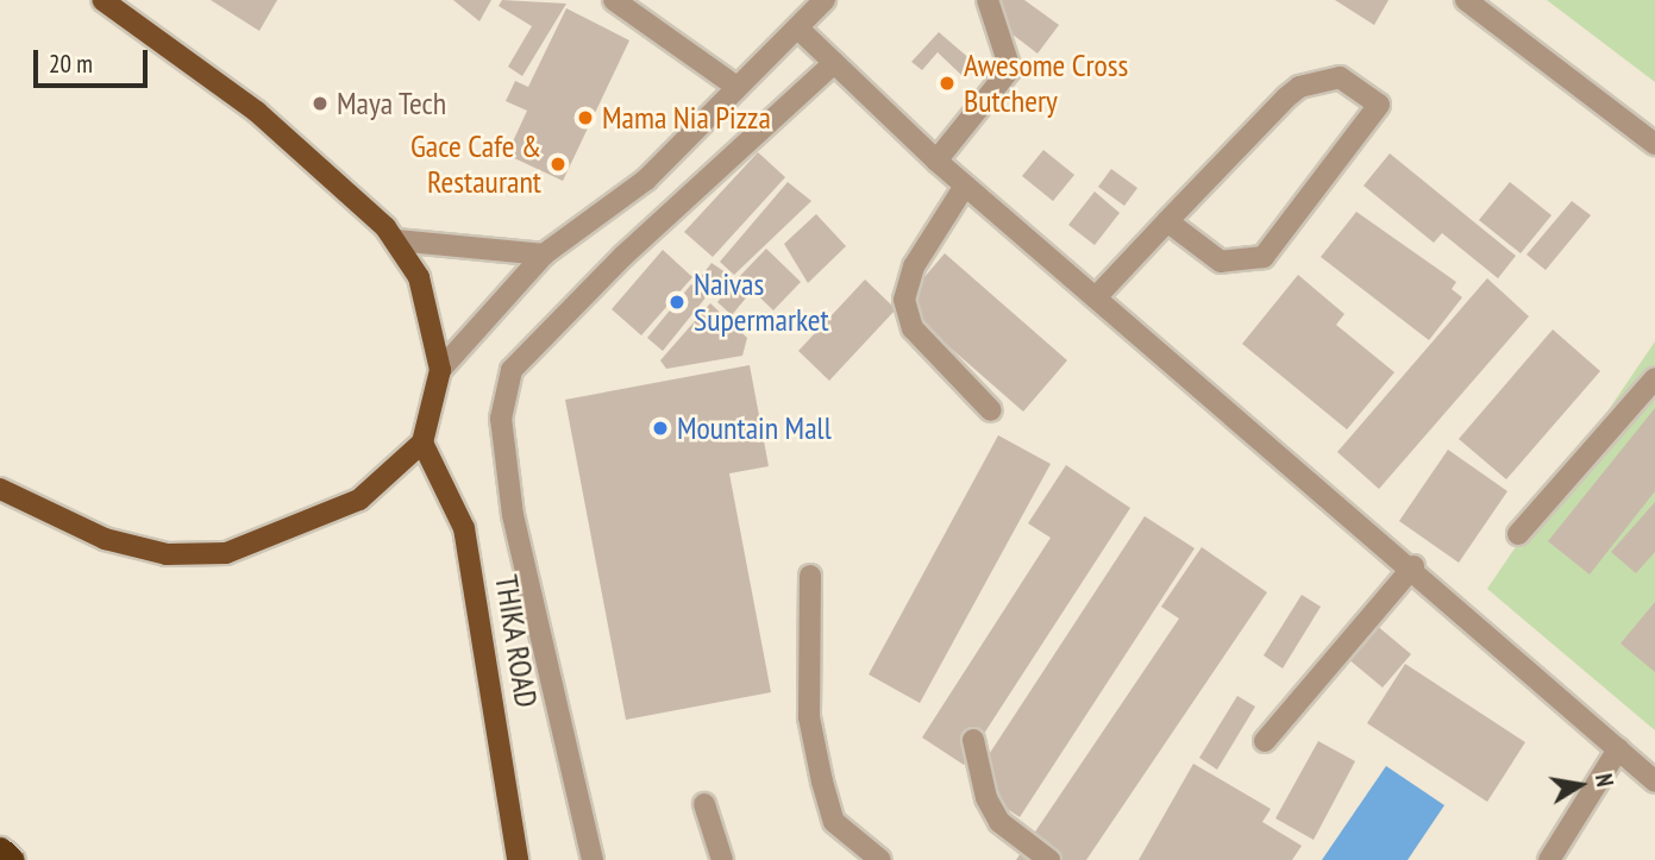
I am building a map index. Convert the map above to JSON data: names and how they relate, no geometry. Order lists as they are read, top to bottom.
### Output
{
  "streets": {
    "main road": ["THIKA ROAD"]
  },
  "places": [
    "Awesome Cross Butchery",
    "Maya Tech",
    "Mama Nia Pizza",
    "Gace Cafe & Restaurant",
    "Naivas Supermarket",
    "Mountain Mall"
  ],
  "scale_bar": "20 m",
  "north": "right"
}
